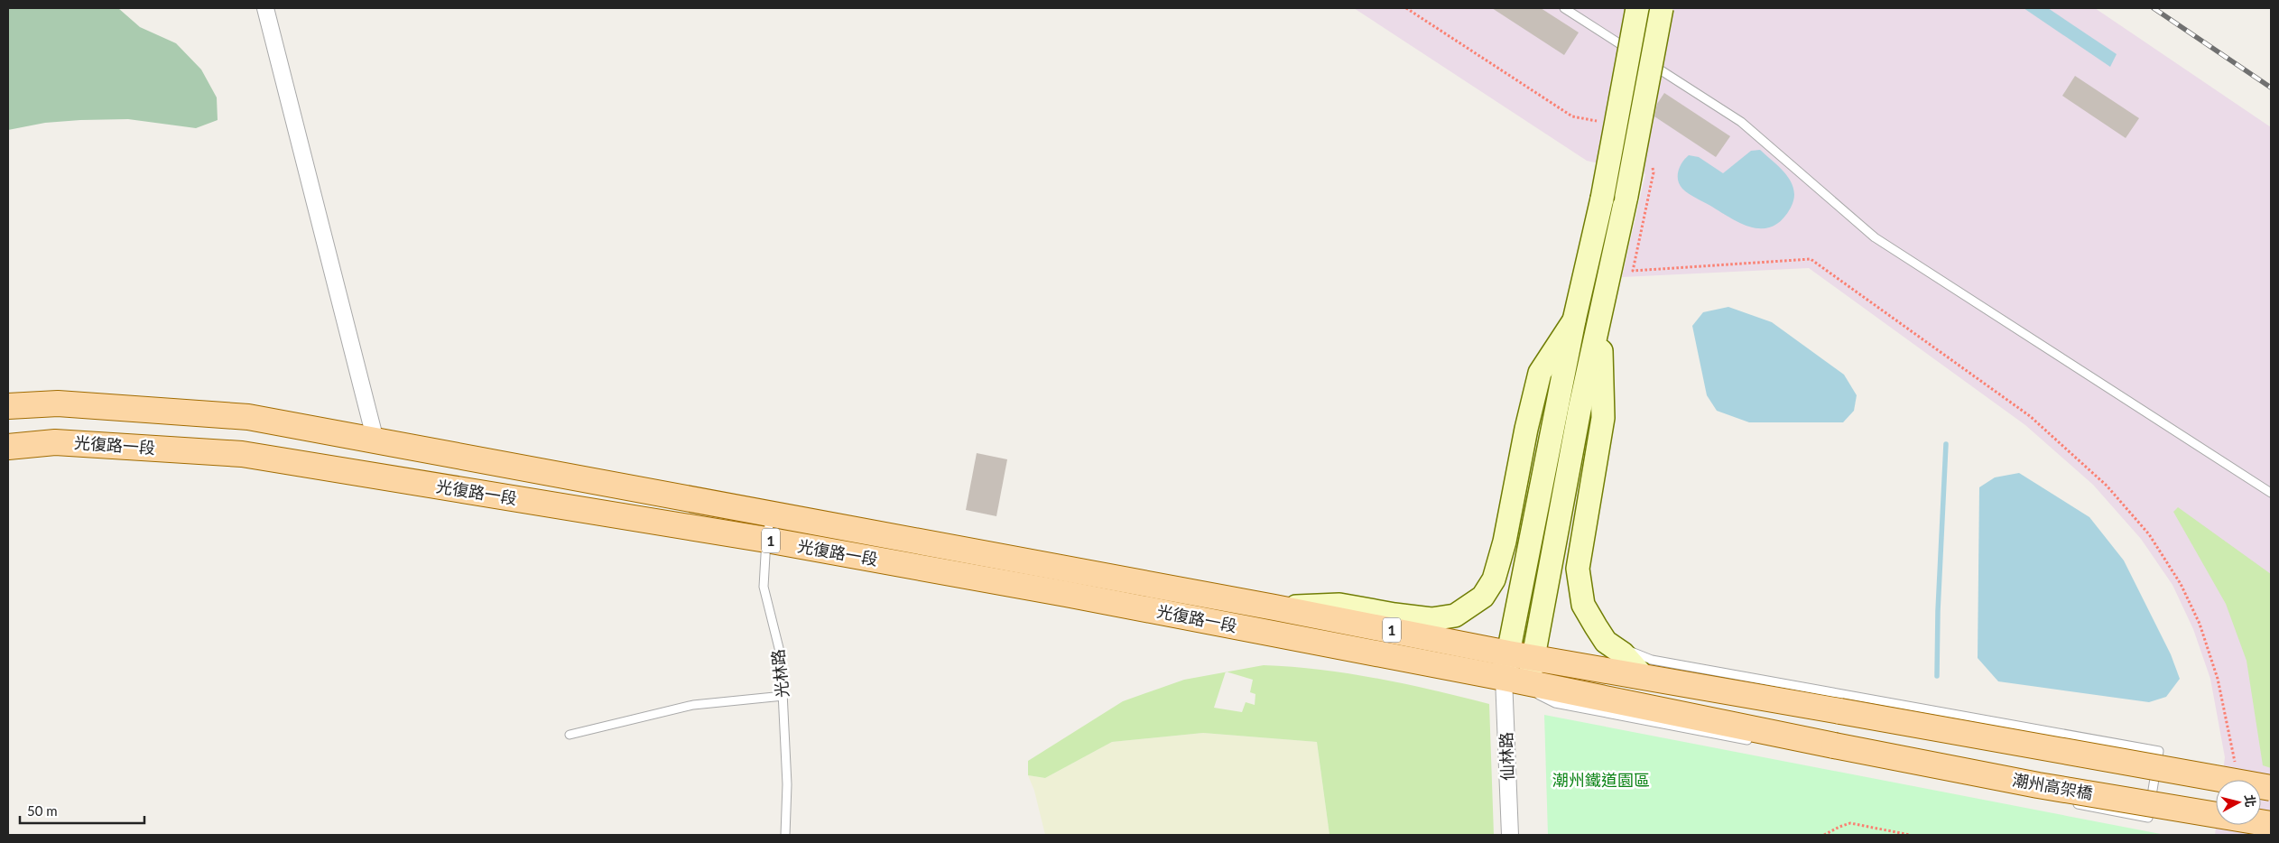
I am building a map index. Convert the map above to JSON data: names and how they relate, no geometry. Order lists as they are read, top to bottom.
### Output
{
  "streets": {
    "main road": ["光復路一段", "1", "潮州高架橋"],
    "street": ["仙林路"],
    "lane": ["光林路"]
  },
  "crossings": [
    ["光復路一段", "1"],
    ["光復路一段", "光林路"],
    ["光復路一段", "仙林路"],
    ["光復路一段", "潮州高架橋"]
  ],
  "parks": ["潮州鐵道園區"],
  "scale_bar": "50 m",
  "north": "right"
}
